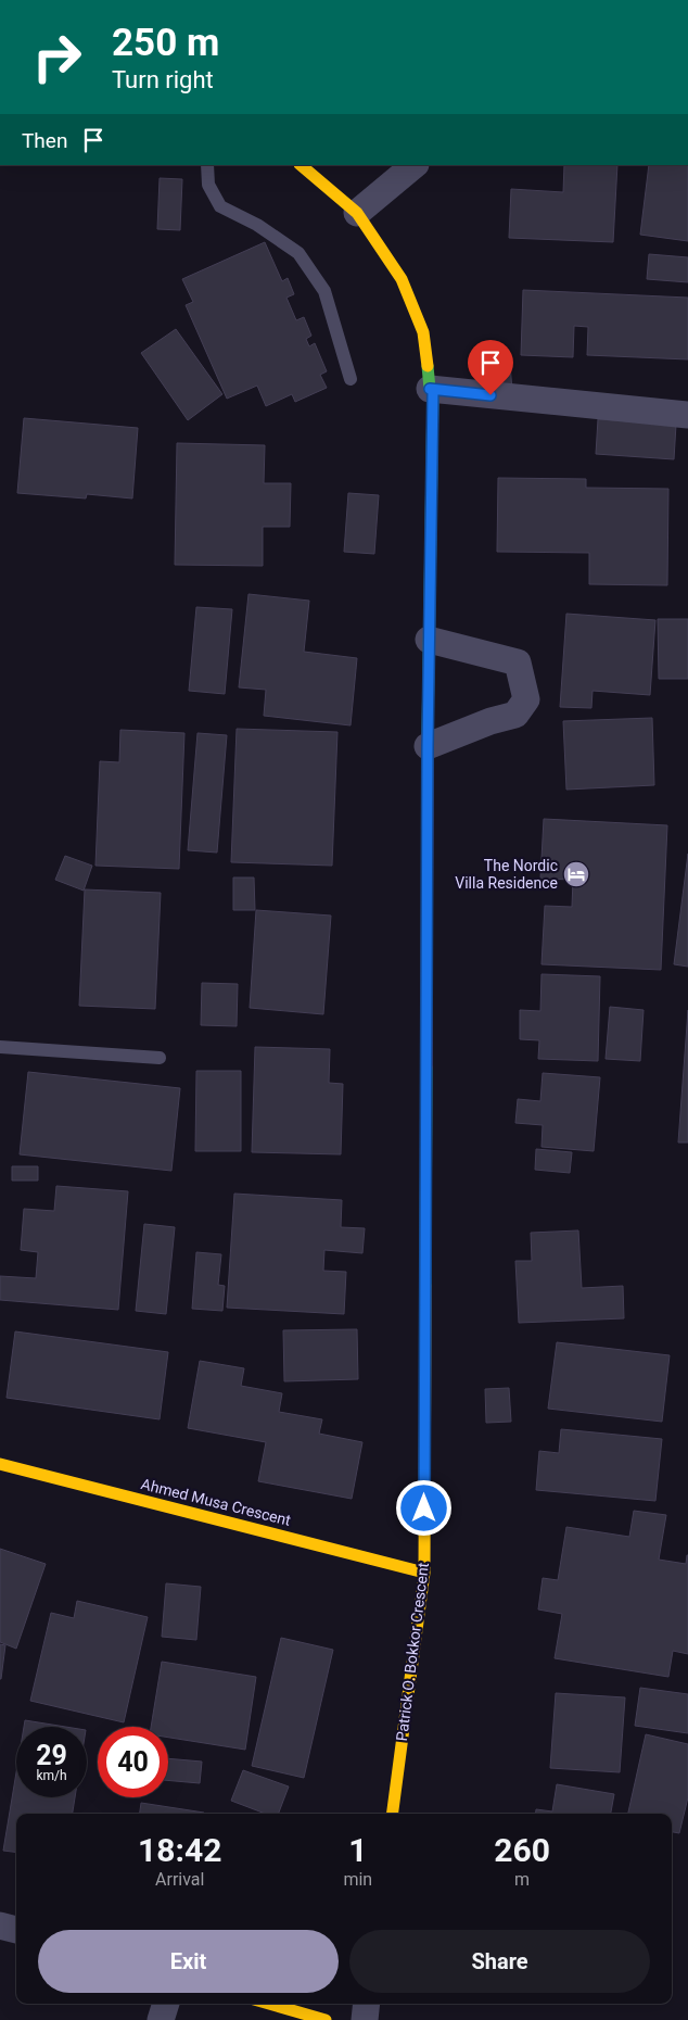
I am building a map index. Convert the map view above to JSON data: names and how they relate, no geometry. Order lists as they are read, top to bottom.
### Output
{
  "streets": {
    "street": ["Ahmed Musa Crescent", "Patrick O. Bokkor Crescent"]
  },
  "crossings": [
    ["Ahmed Musa Crescent", "Patrick O. Bokkor Crescent"]
  ],
  "places": {
    "hotel": ["The Nordic Villa Residence"]
  },
  "page": {
    "turn": ["250 m", "Turn right"],
    "then": "Then",
    "speed": "29 km/h",
    "limit": "40",
    "eta": [
      "18:42",
      "Arrival",
      "1",
      "min",
      "260",
      "m"
    ],
    "buttons": ["Exit", "Share"]
  }
}
